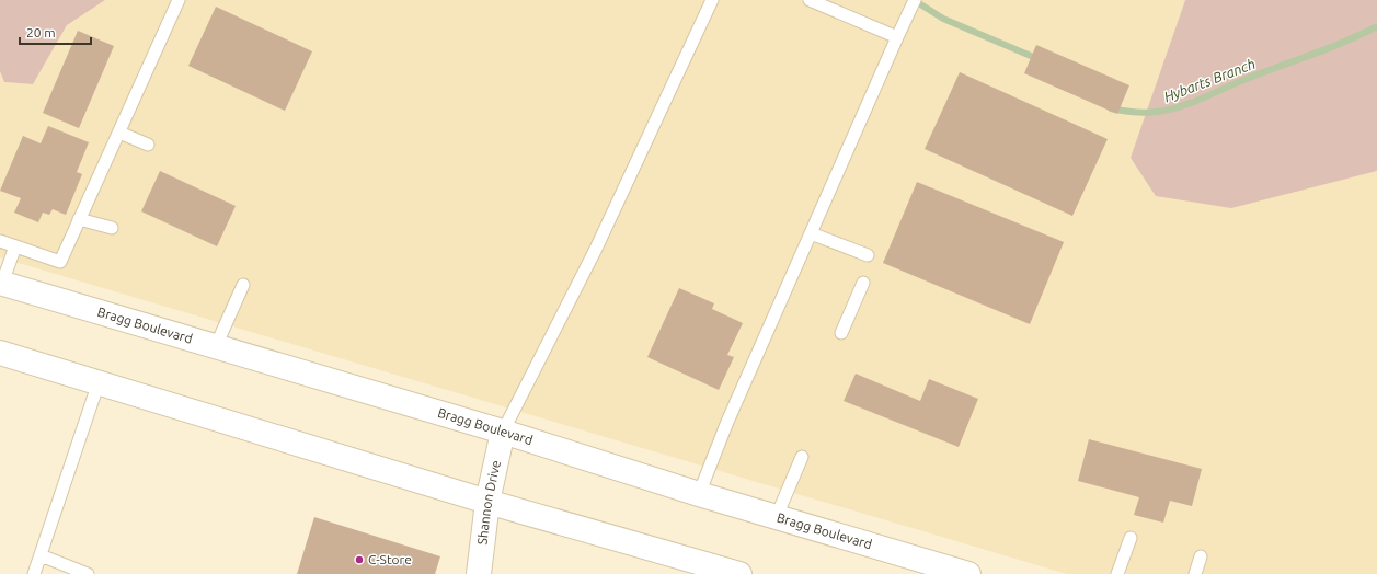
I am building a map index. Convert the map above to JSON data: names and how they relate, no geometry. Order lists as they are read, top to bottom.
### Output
{
  "streets": {
    "main road": ["Bragg Boulevard", "Shannon Drive"]
  },
  "crossings": [
    ["Bragg Boulevard", "Shannon Drive"]
  ],
  "water": ["Hybarts Branch"],
  "places": ["C-Store"],
  "scale_bar": "20 m"
}
